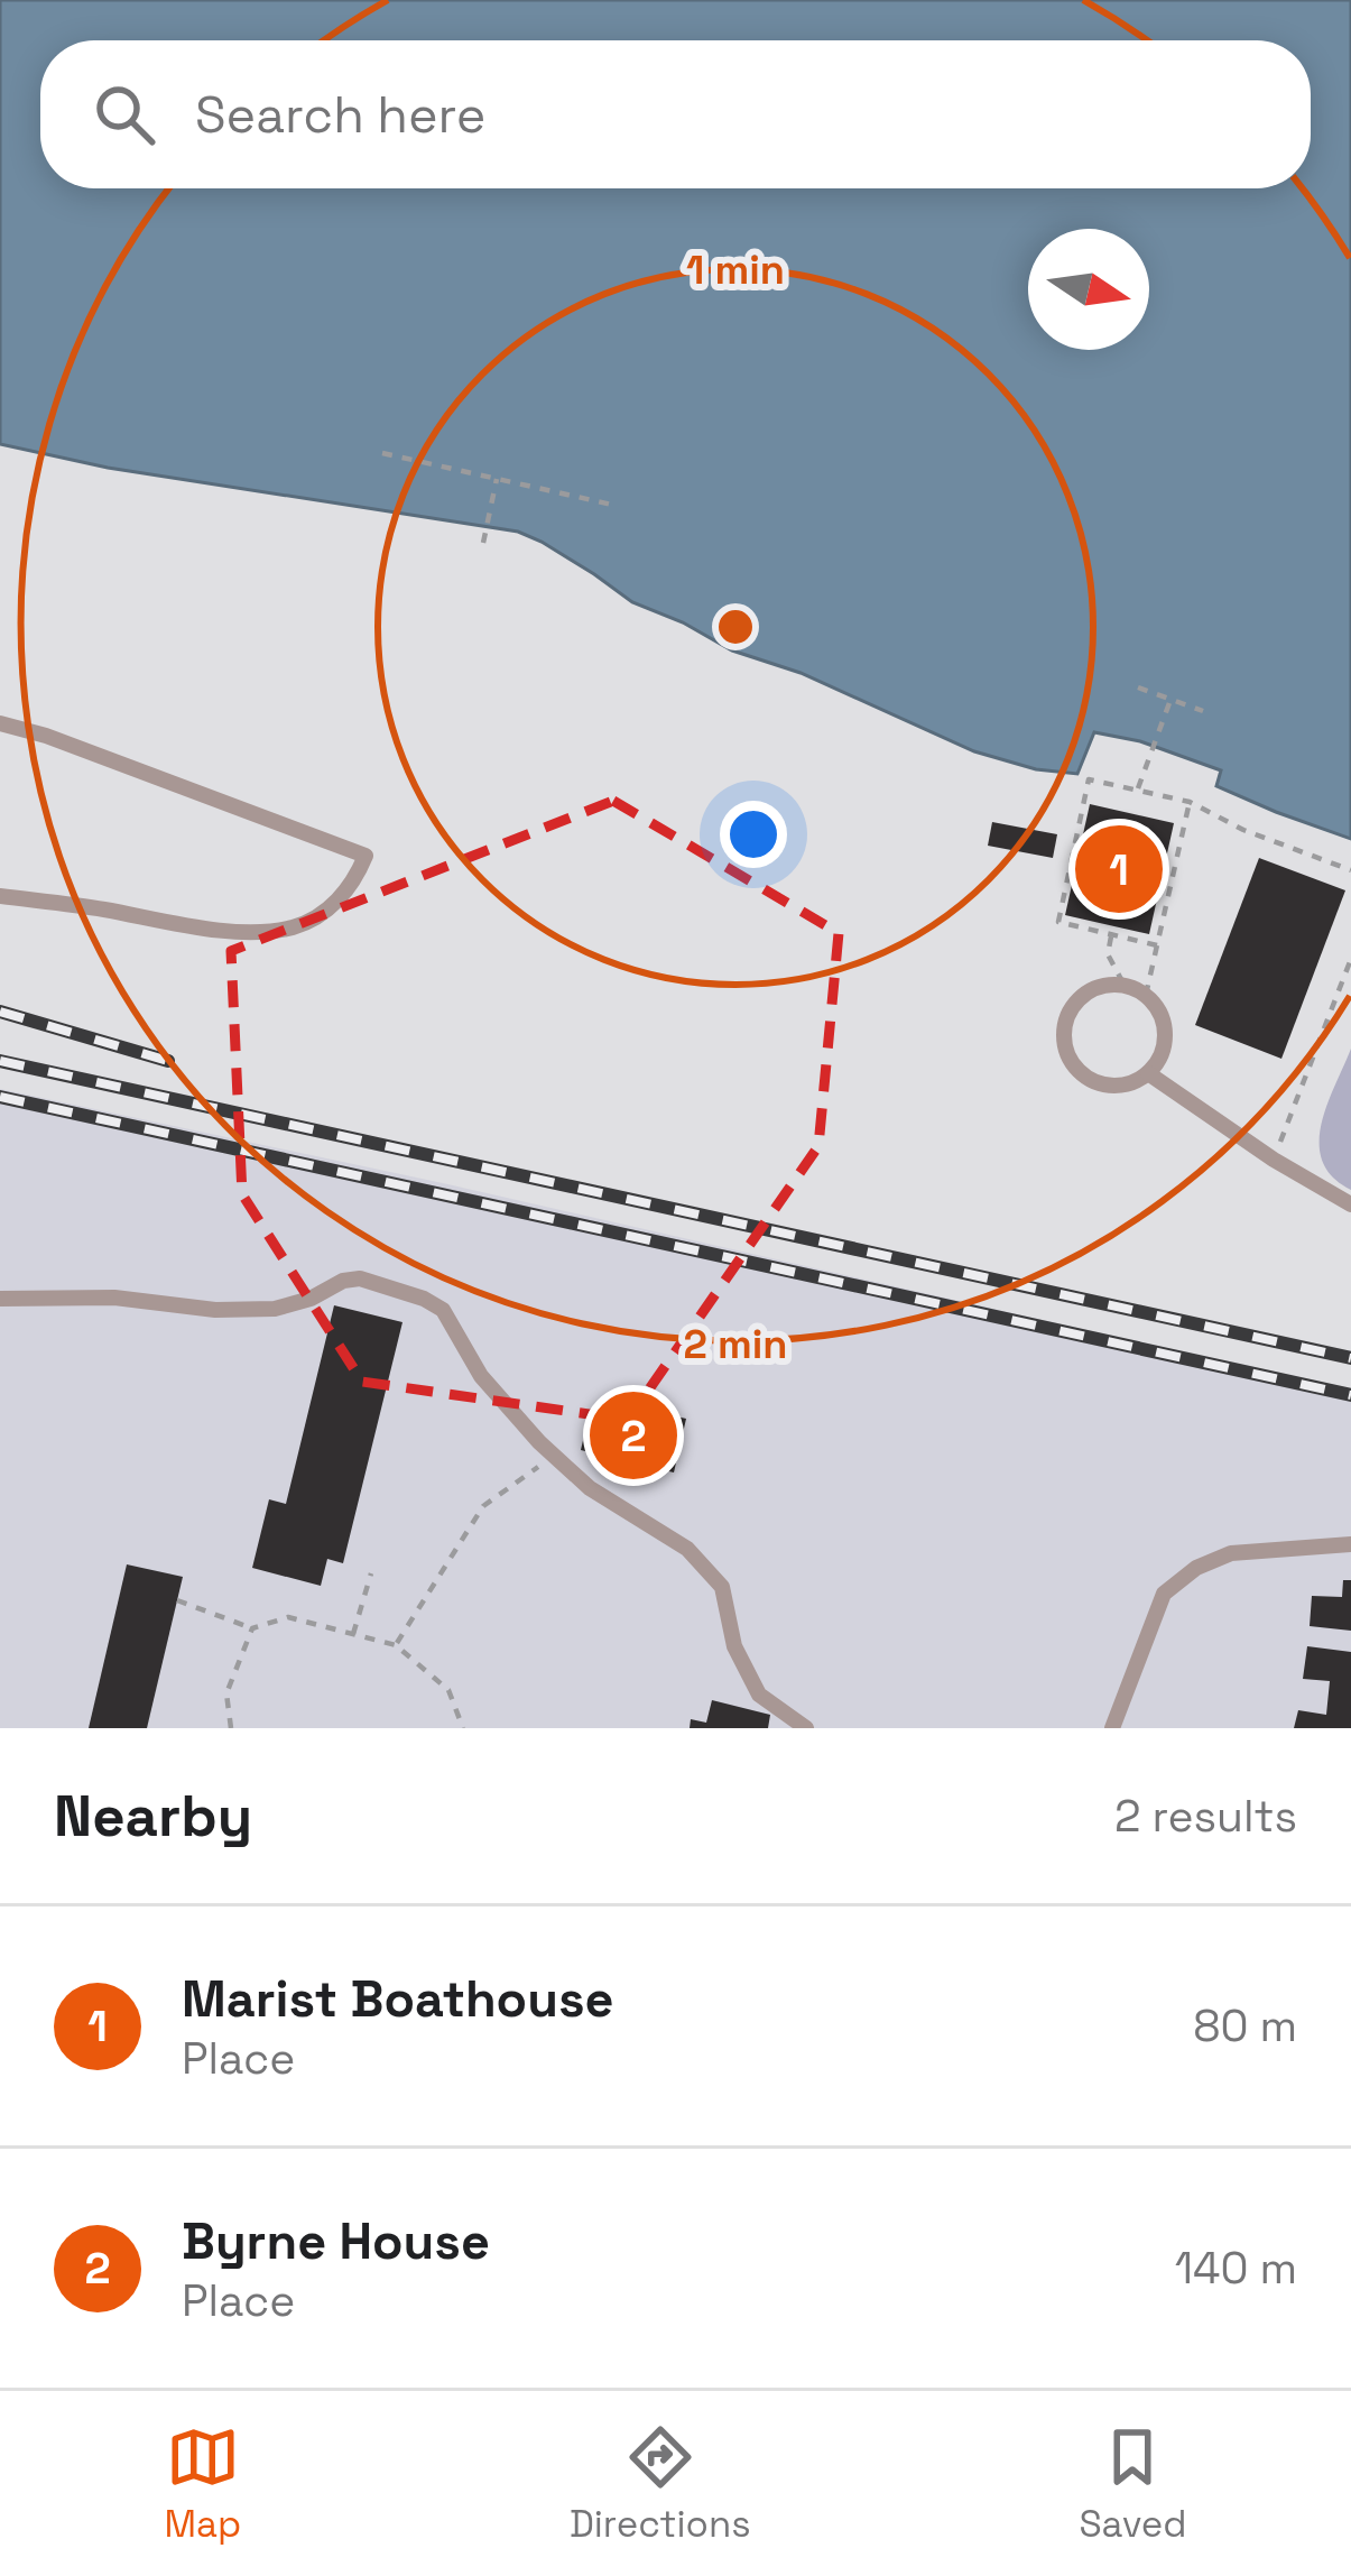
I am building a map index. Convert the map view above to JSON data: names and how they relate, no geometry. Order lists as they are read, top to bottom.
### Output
{
  "north": "right",
  "page": {
    "search": "Search here",
    "pins": ["1", "2"],
    "heading": ["Nearby", "2 results"],
    "list": [
      {
        "mark": "1",
        "name": "Marist Boathouse",
        "note": "Place",
        "value": "80 m"
      },
      {
        "mark": "2",
        "name": "Byrne House",
        "note": "Place",
        "value": "140 m"
      }
    ],
    "nav": ["Map", "Directions", "Saved"]
  },
  "rings": ["1 min", "2 min"]
}
